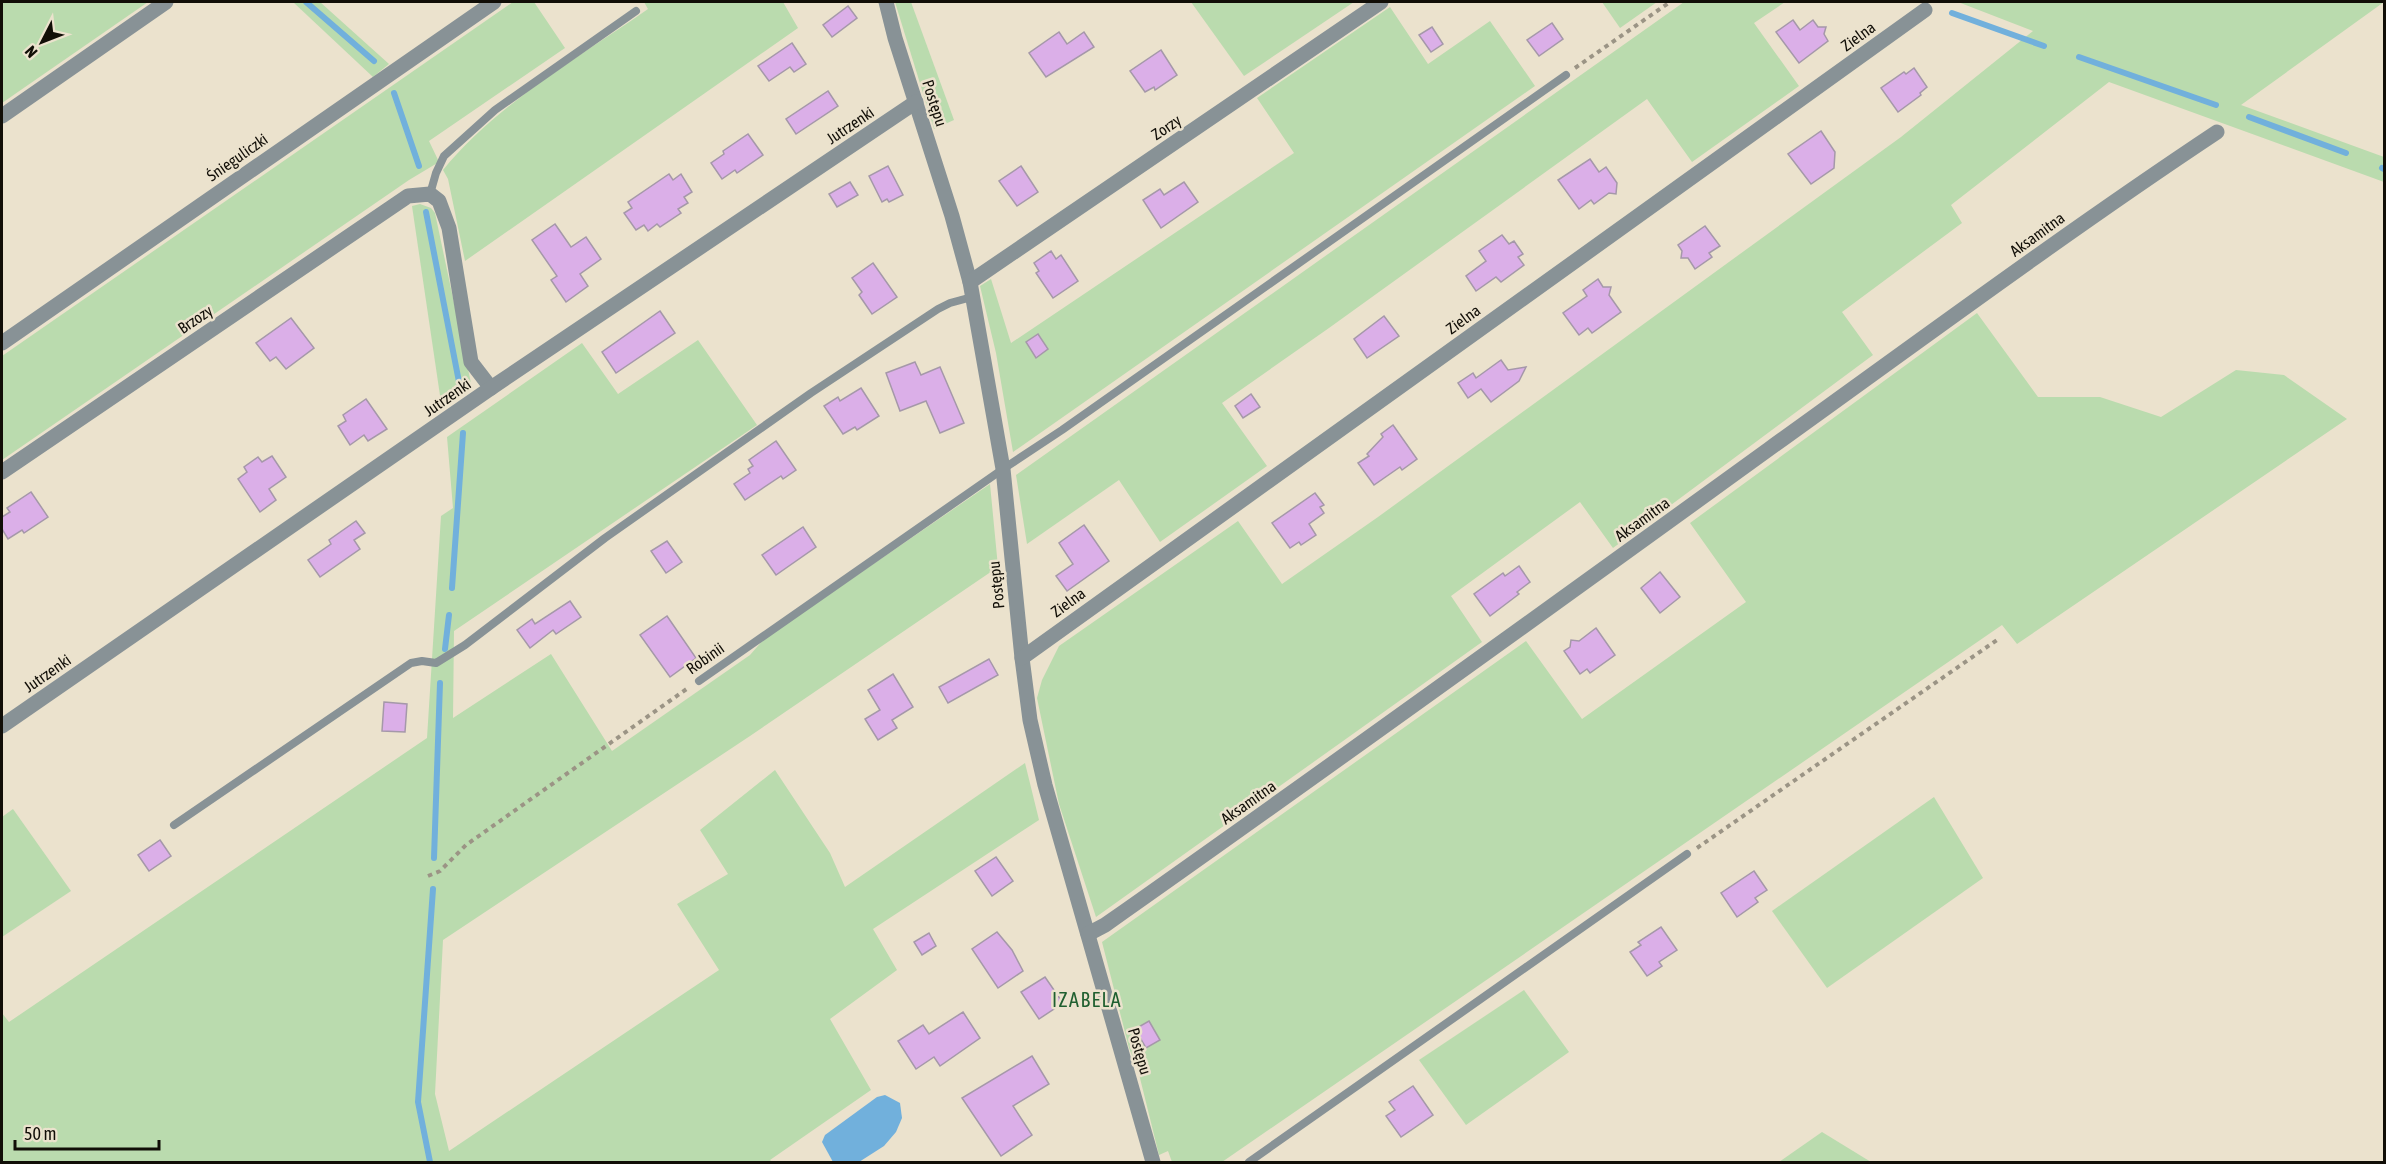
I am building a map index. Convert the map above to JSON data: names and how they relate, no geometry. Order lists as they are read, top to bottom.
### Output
{
  "streets": {
    "street": [
      "Zielna",
      "Postępu",
      "Jutrzenki",
      "Zorzy",
      "Śnieguliczki",
      "Aksamitna",
      "Brzozy"
    ],
    "lane": ["Robinii"]
  },
  "crossings": [
    ["Zielna", "Postępu"],
    ["Postępu", "Jutrzenki"],
    ["Postępu", "Zorzy"],
    ["Postępu", "Aksamitna"],
    ["Postępu", "Robinii"]
  ],
  "districts": ["IZABELA"],
  "scale_bar": "50 m",
  "north": "bottom left"
}
